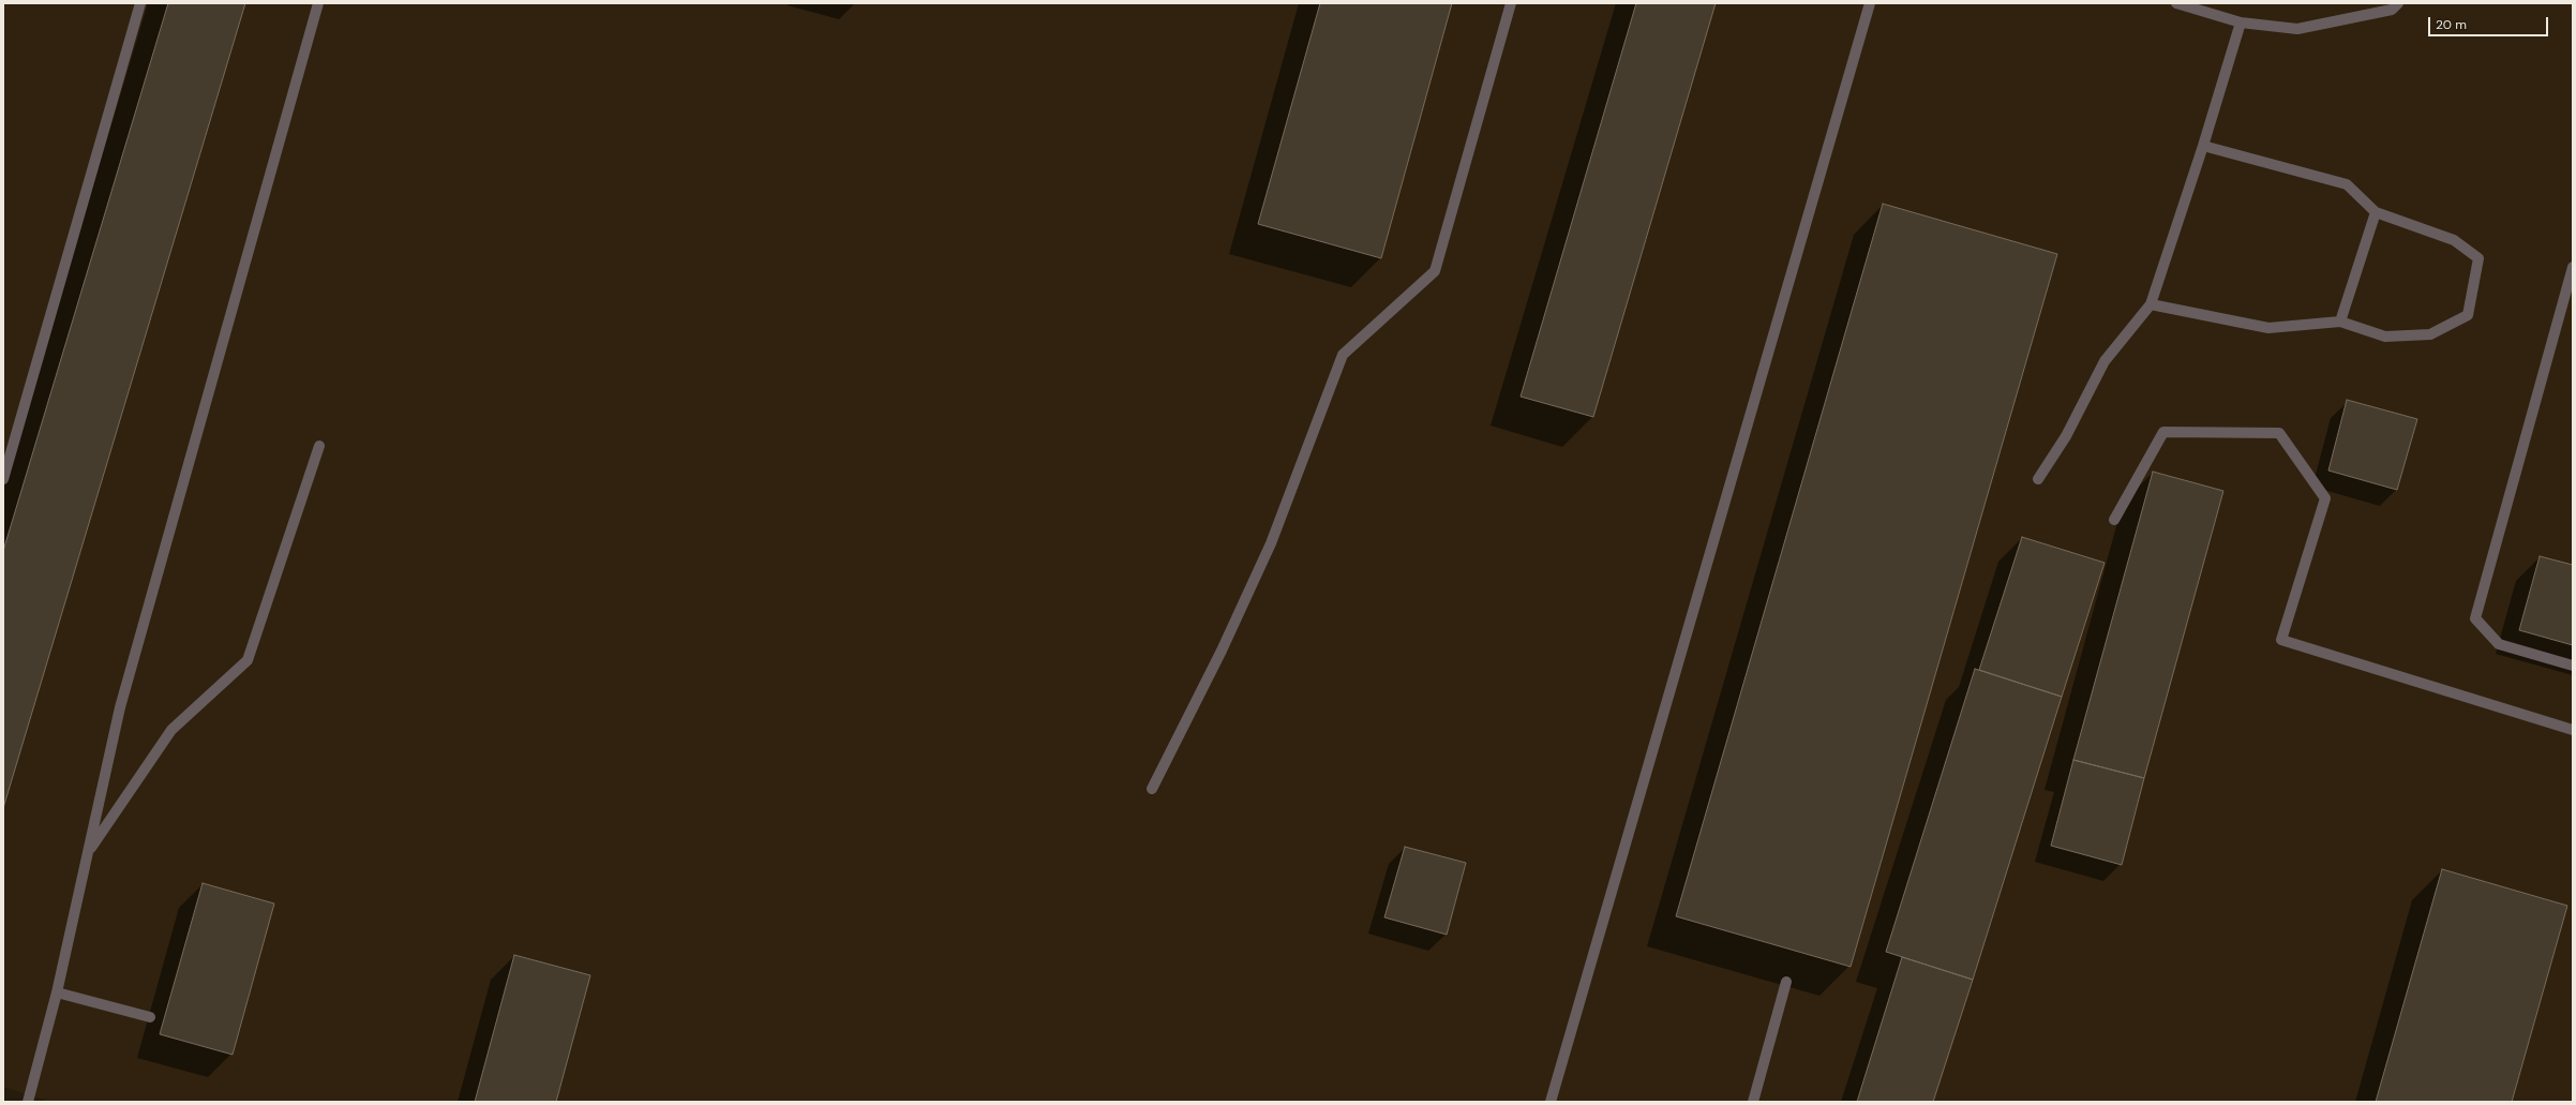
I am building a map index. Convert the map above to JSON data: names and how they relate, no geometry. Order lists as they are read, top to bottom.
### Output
{
  "scale_bar": "20 m"
}
